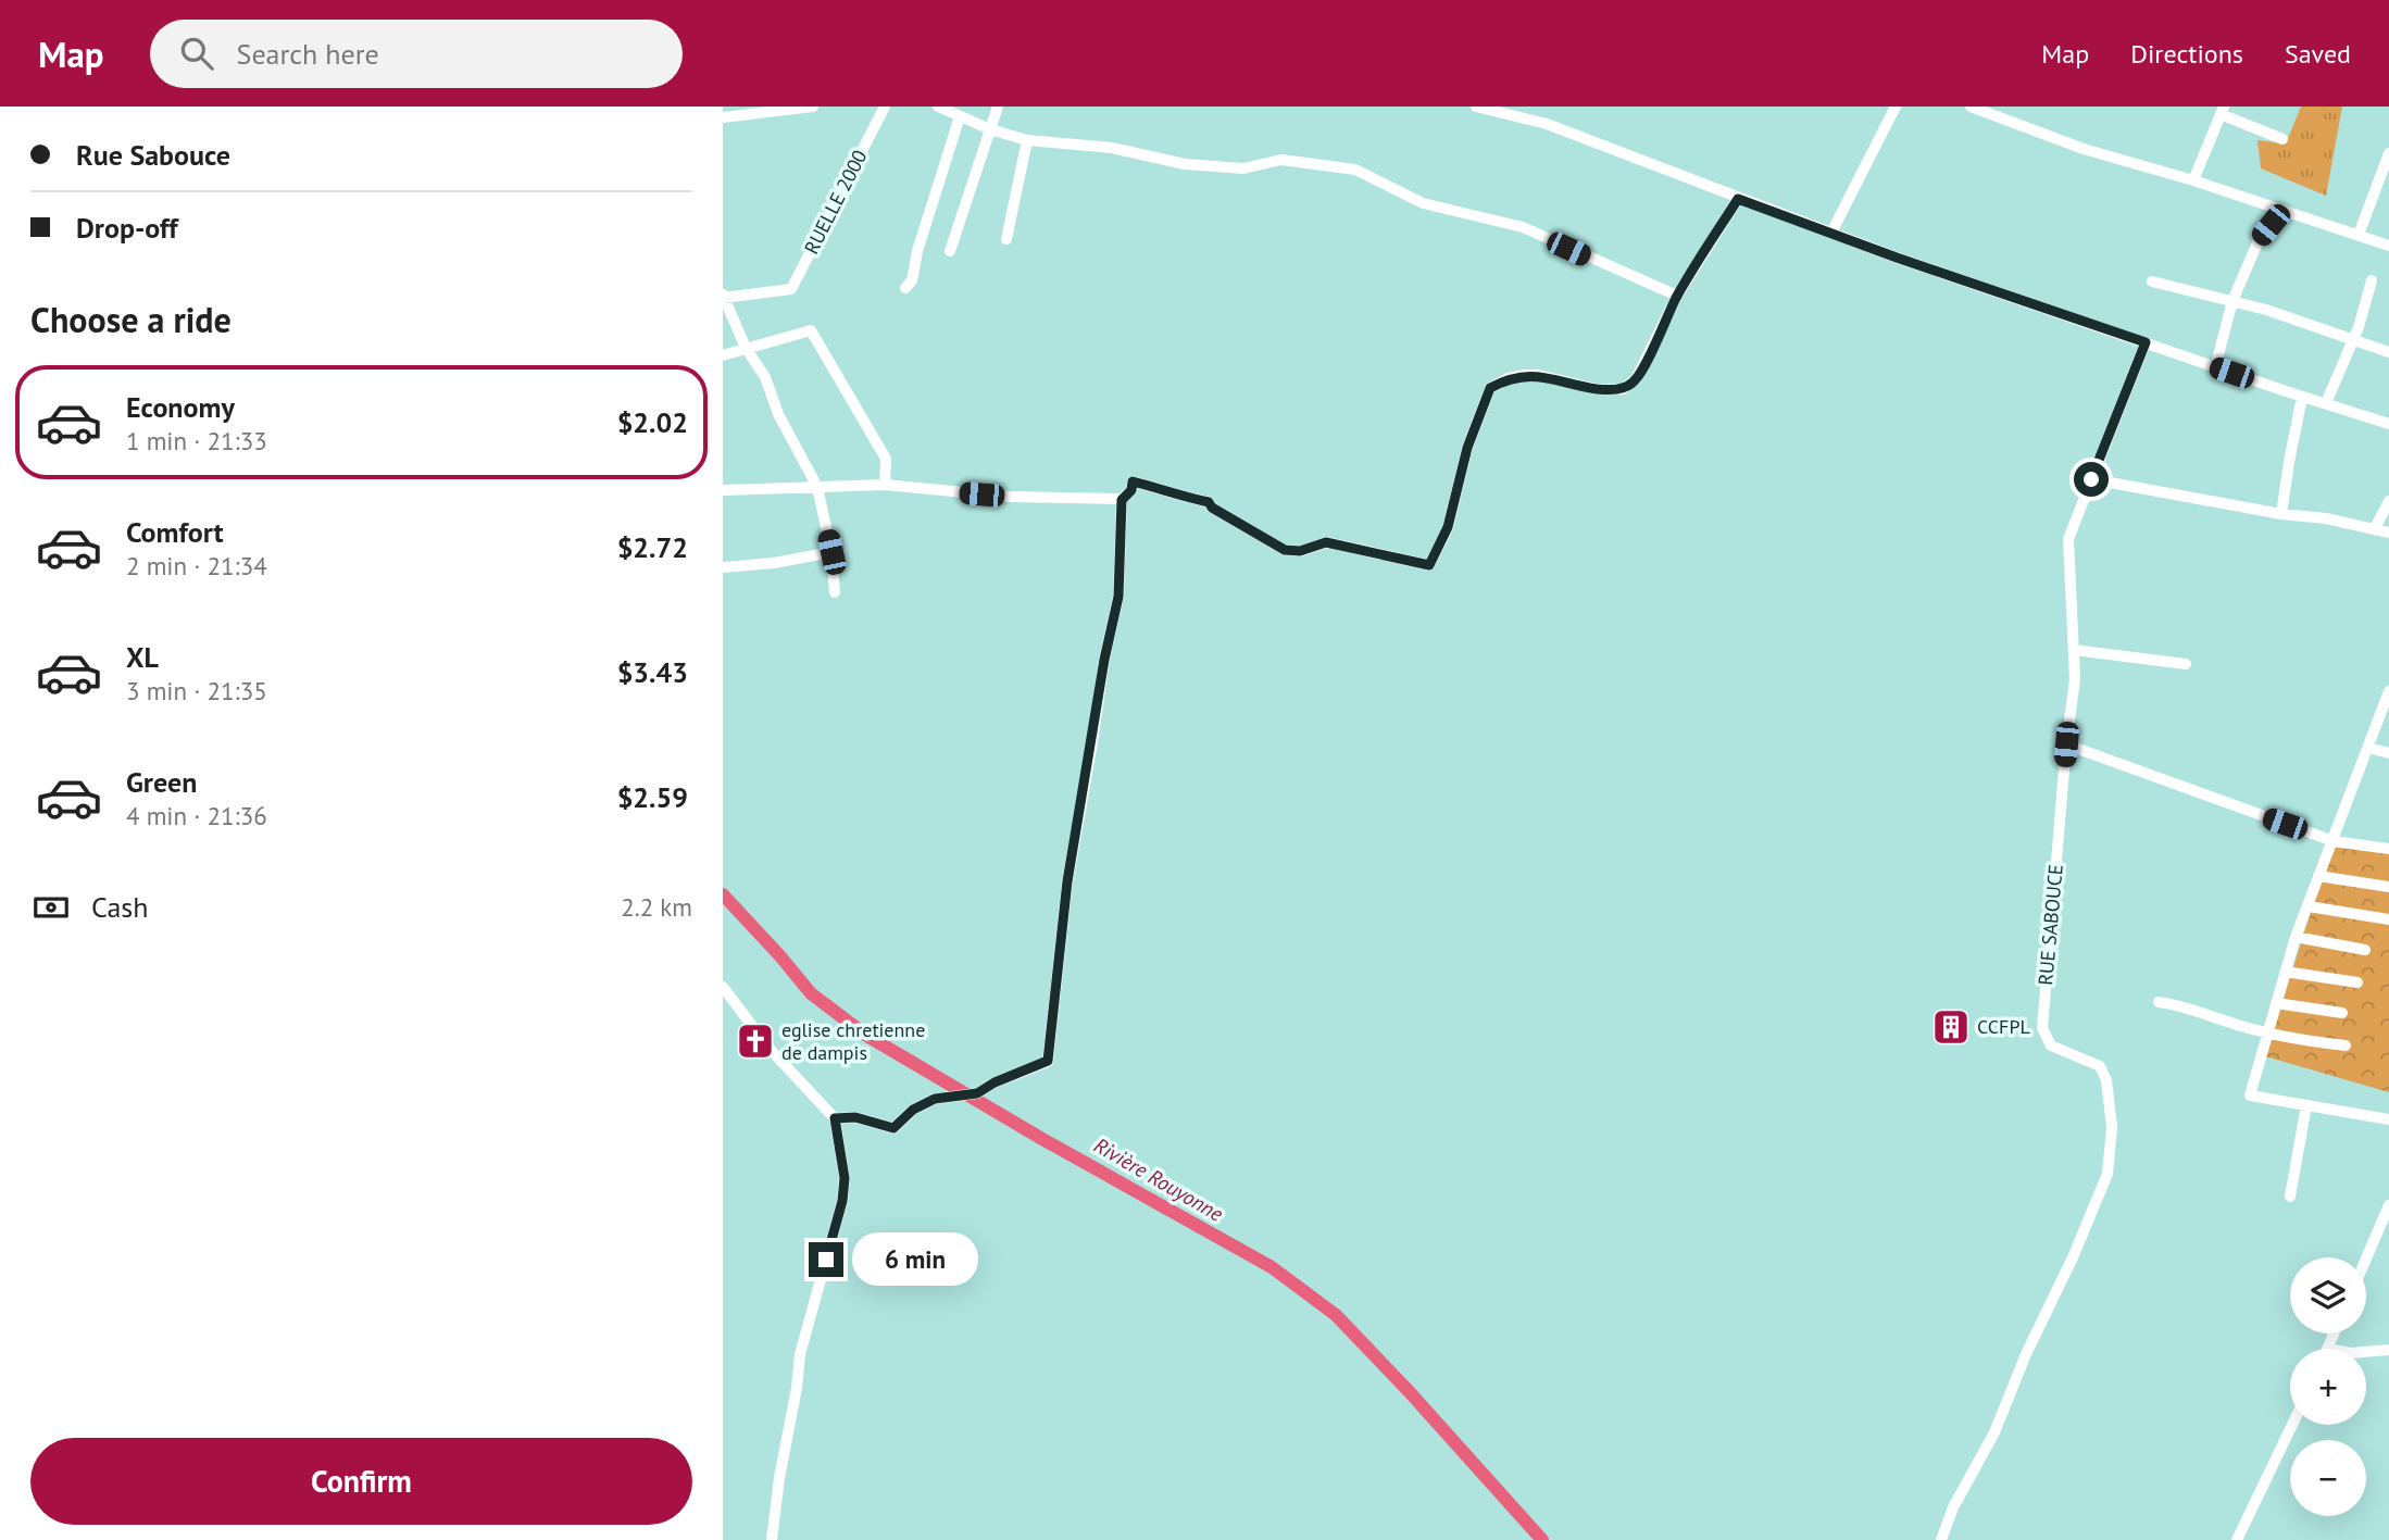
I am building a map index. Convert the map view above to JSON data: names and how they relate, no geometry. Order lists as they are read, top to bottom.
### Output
{
  "streets": {
    "street": ["RUELLE 2000", "RUE SABOUCE"]
  },
  "water": ["Rivière Rouyonne"],
  "places": {
    "building": ["CCFPL"],
    "church": ["eglise chretienne de dampis"]
  },
  "page": {
    "header": "Map",
    "search": "Search here",
    "nav": ["Map", "Directions", "Saved"],
    "banner": ["Rue Sabouce", "Drop-off"],
    "heading": "Choose a ride",
    "list": [
      {
        "name": "Economy",
        "note": "1 min · 21:33",
        "value": "$2.02"
      },
      {
        "name": "Comfort",
        "note": "2 min · 21:34",
        "value": "$2.72"
      },
      {
        "name": "XL",
        "note": "3 min · 21:35",
        "value": "$3.43"
      },
      {
        "name": "Green",
        "note": "4 min · 21:36",
        "value": "$2.59"
      }
    ],
    "pay": ["Cash", "2.2 km"],
    "bubble": "6 min",
    "map_buttons": ["+", "−"],
    "buttons": "Confirm"
  }
}
